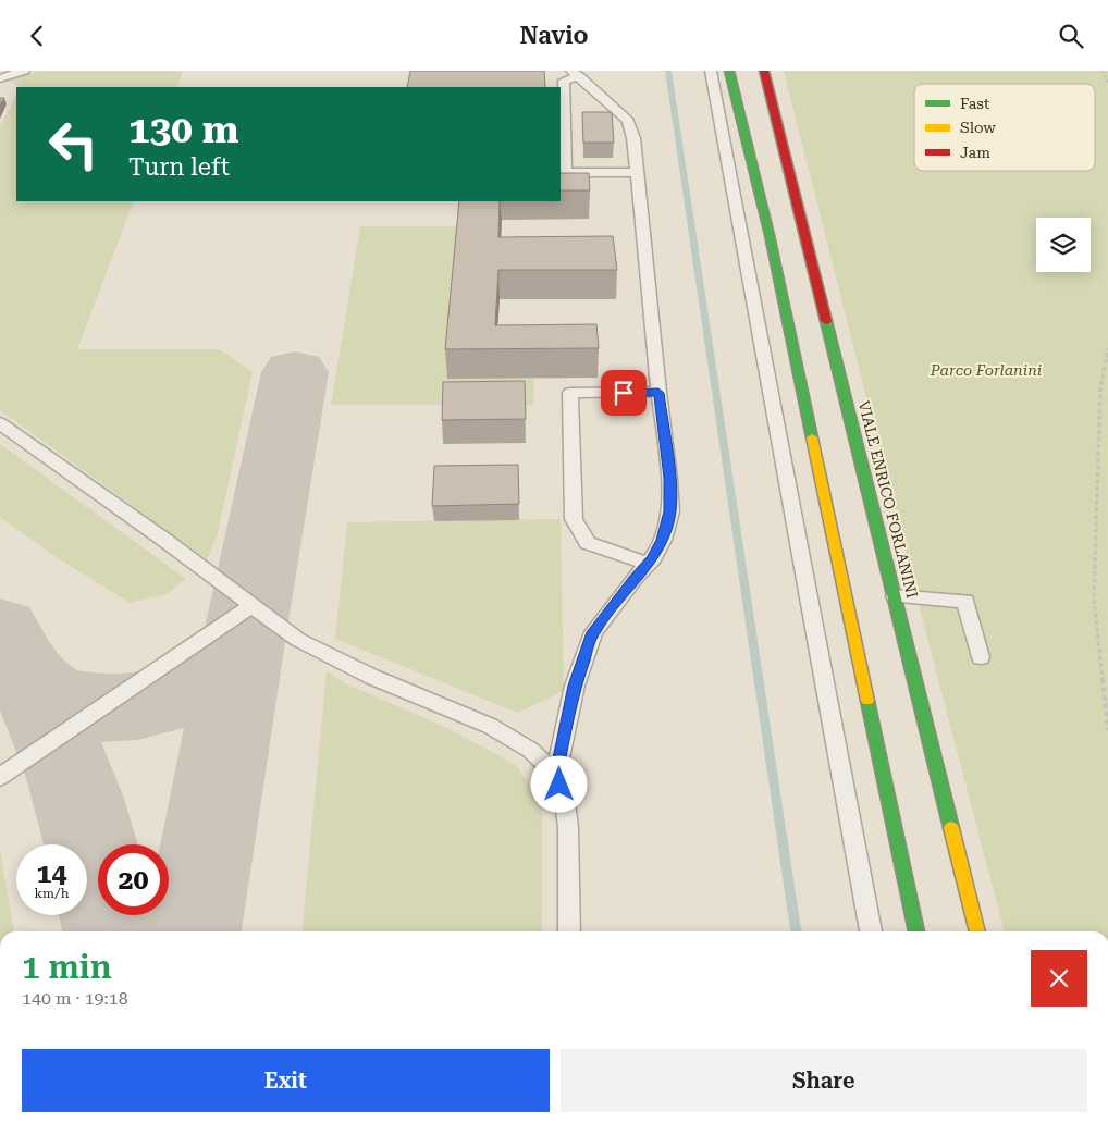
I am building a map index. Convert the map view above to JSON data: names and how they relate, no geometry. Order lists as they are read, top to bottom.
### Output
{
  "streets": {
    "main road": ["VIALE ENRICO FORLANINI"]
  },
  "parks": ["Parco Forlanini"],
  "legend": ["Fast", "Slow", "Jam"],
  "page": {
    "header": "Navio",
    "turn": ["130 m", "Turn left"],
    "speed": "14 km/h",
    "limit": "20",
    "heading": ["1 min", "140 m · 19:18"],
    "buttons": ["Exit", "Share"]
  }
}
